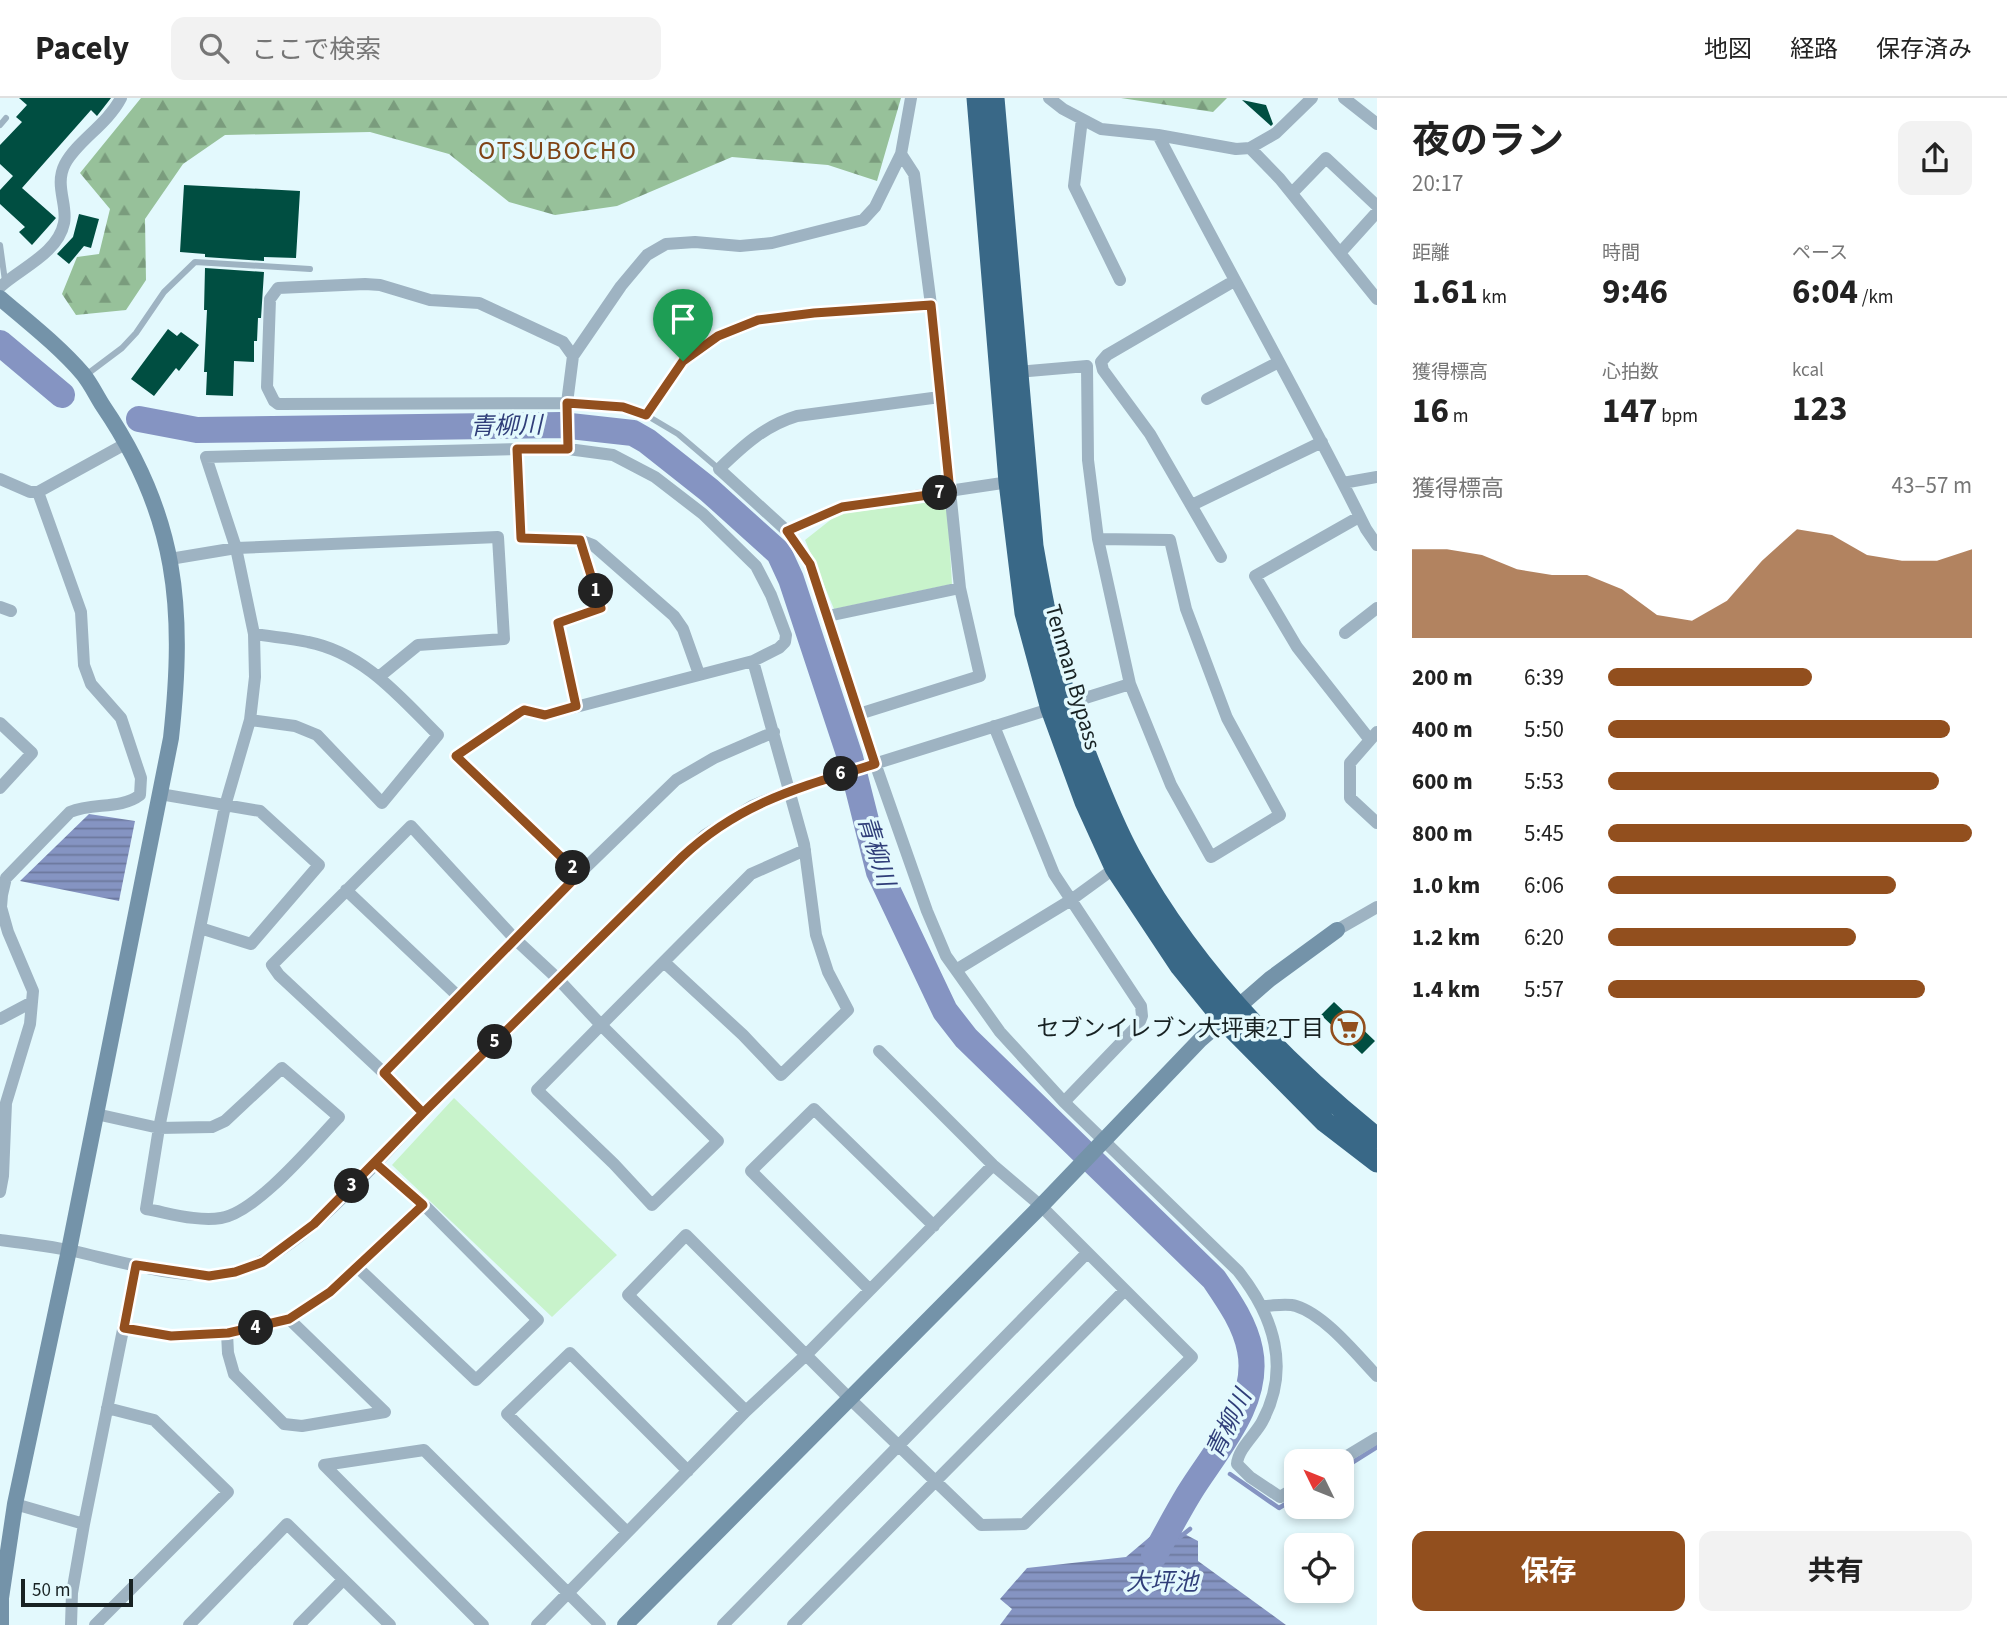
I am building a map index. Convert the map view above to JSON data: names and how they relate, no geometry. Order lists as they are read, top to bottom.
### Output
{
  "streets": {
    "highway": ["Tenman Bypass"]
  },
  "districts": ["OTSUBOCHO"],
  "water": ["青柳川", "大坪池"],
  "places": {
    "supermarket": ["セブンイレブン大坪東2丁目"]
  },
  "scale_bar": "50 m",
  "north": "top left",
  "page": {
    "header": "Pacely",
    "search": "ここで検索",
    "nav": ["地図", "経路", "保存済み"],
    "heading": ["夜のラン", "20:17"],
    "stats": [
      ["距離", "1.61 km"],
      ["時間", "9:46"],
      ["ペース", "6:04 /km"],
      ["獲得標高", "16 m"],
      ["心拍数", "147 bpm"],
      ["kcal", "123"]
    ],
    "chart": ["獲得標高", "43–57 m"],
    "pins": [
      "7",
      "1",
      "6",
      "2",
      "5",
      "3",
      "4"
    ],
    "list": [
      {
        "name": "200 m",
        "note": "6:39"
      },
      {
        "name": "400 m",
        "note": "5:50"
      },
      {
        "name": "600 m",
        "note": "5:53"
      },
      {
        "name": "800 m",
        "note": "5:45"
      },
      {
        "name": "1.0 km",
        "note": "6:06"
      },
      {
        "name": "1.2 km",
        "note": "6:20"
      },
      {
        "name": "1.4 km",
        "note": "5:57"
      }
    ],
    "buttons": ["保存", "共有"],
    "scale": "50 m"
  }
}
